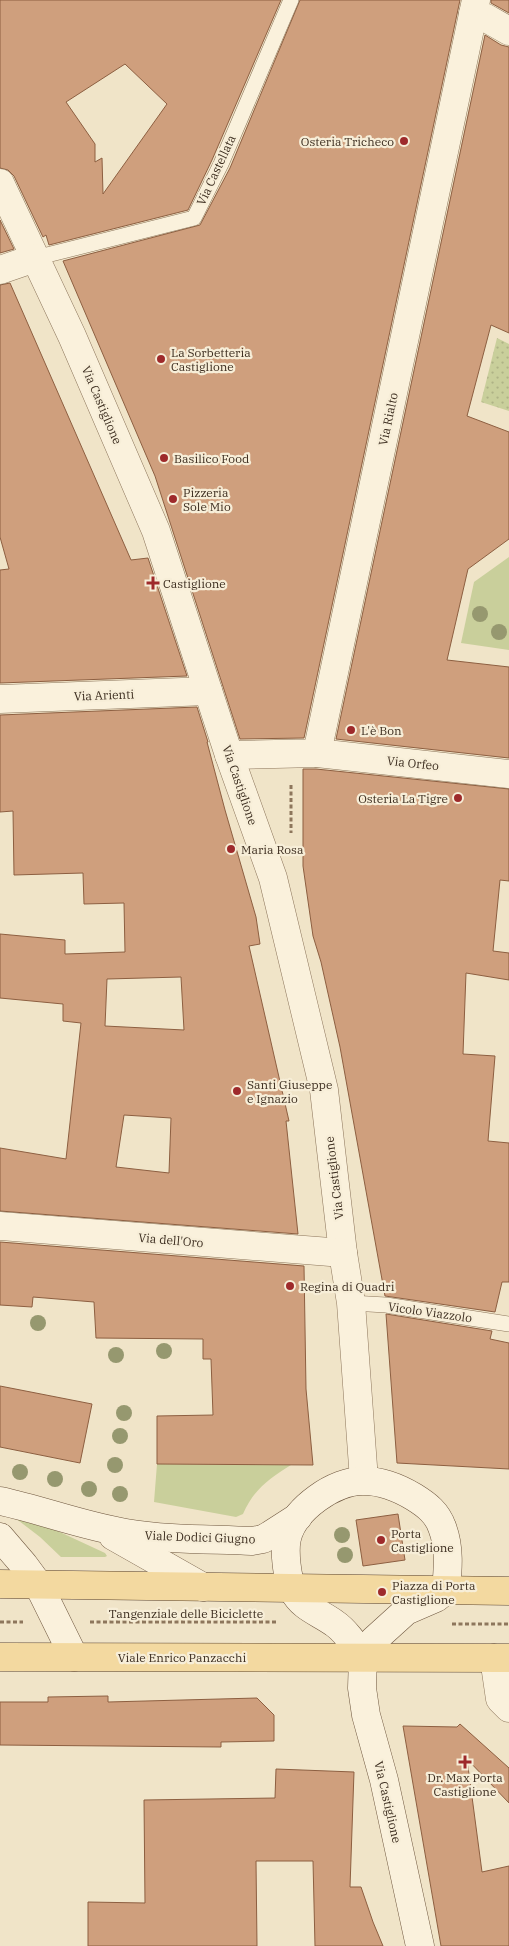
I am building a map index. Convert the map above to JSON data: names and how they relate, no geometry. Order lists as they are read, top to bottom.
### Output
{
  "streets": {
    "main road": ["Viale Enrico Panzacchi"],
    "street": [
      "Via Castiglione",
      "Via Rialto",
      "Via Arienti",
      "Via Orfeo",
      "Via dell'Oro",
      "Viale Dodici Giugno"
    ],
    "lane": ["Via Castellata", "Vicolo Viazzolo"],
    "path": ["Tangenziale delle Biciclette"]
  },
  "crossings": [
    ["Via Castellata", "Via Castiglione"],
    ["Via Castiglione", "Via Arienti"],
    ["Via Castiglione", "Via dell'Oro"],
    ["Via Castiglione", "Vicolo Viazzolo"],
    ["Via Castiglione", "Viale Enrico Panzacchi"],
    ["Via Rialto", "Via Orfeo"]
  ],
  "places": {
    "other": [
      "Osteria Tricheco",
      "La Sorbetteria Castiglione",
      "Basilico Food",
      "Pizzeria Sole Mio",
      "L'è Bon",
      "Osteria La Tigre",
      "Maria Rosa",
      "Santi Giuseppe e Ignazio",
      "Regina di Quadri",
      "Porta Castiglione",
      "Piazza di Porta Castiglione"
    ],
    "health": ["Castiglione", "Dr. Max Porta Castiglione"]
  }
}
